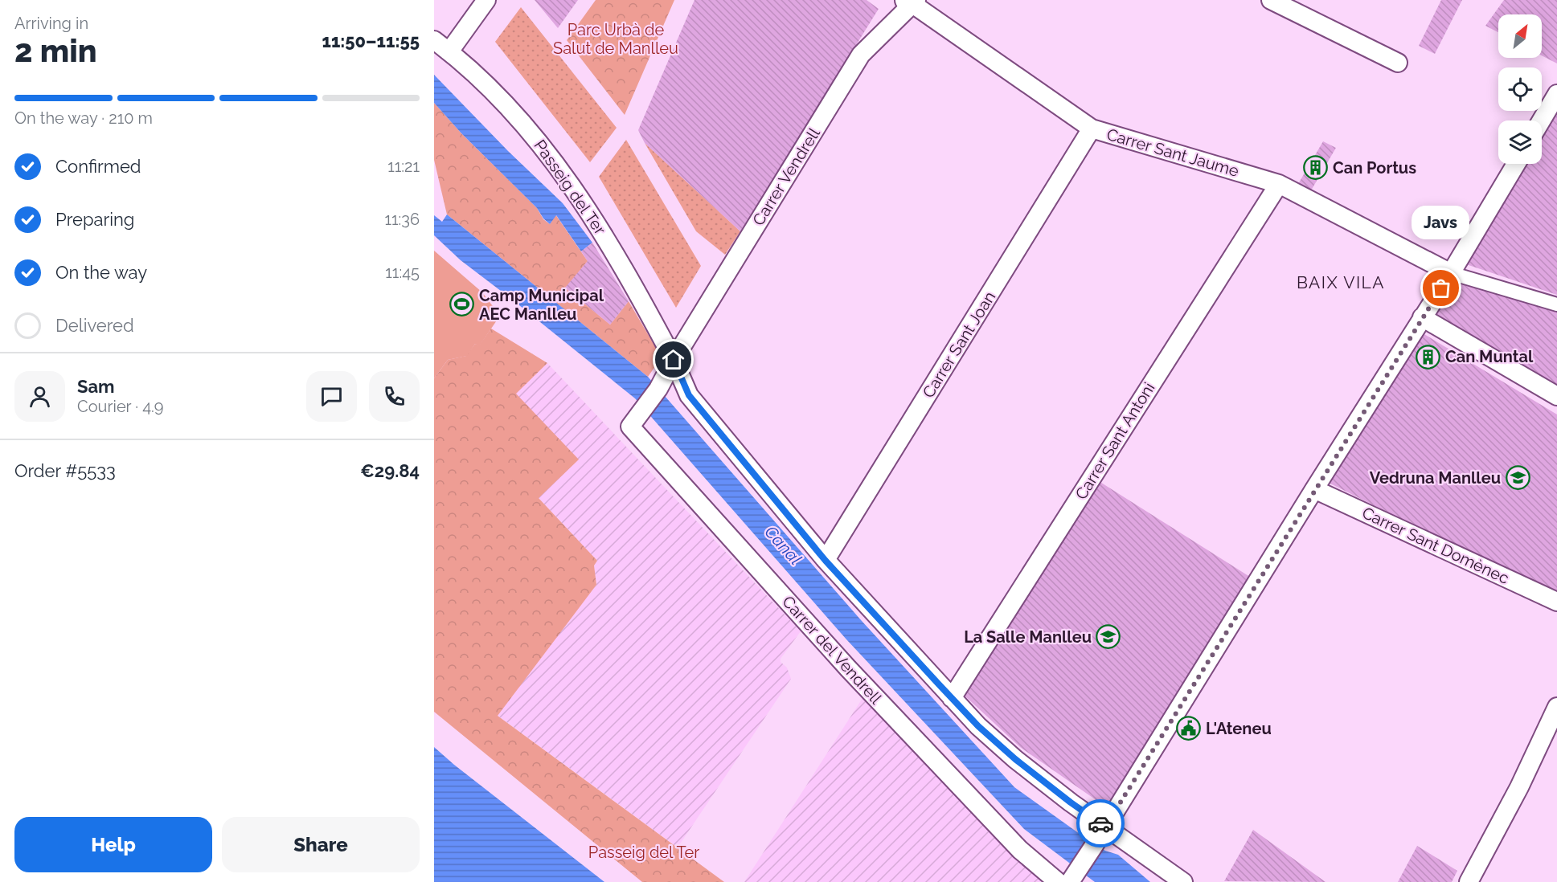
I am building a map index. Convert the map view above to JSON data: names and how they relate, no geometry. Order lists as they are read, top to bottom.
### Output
{
  "streets": {
    "street": [
      "Carrer Sant Jaume",
      "Carrer Vendrell",
      "Passeig del Ter",
      "Carrer Sant Joan",
      "Carrer Sant Antoni",
      "Carrer Sant Domènec",
      "Carrer del Vendrell"
    ]
  },
  "crossings": [
    ["Carrer Sant Jaume", "Carrer Vendrell"],
    ["Carrer Sant Jaume", "Carrer Sant Joan"],
    ["Carrer Sant Jaume", "Carrer Sant Antoni"],
    ["Carrer Vendrell", "Passeig del Ter"],
    ["Carrer Vendrell", "Carrer del Vendrell"],
    ["Passeig del Ter", "Carrer Sant Joan"],
    ["Passeig del Ter", "Carrer Sant Antoni"],
    ["Passeig del Ter", "Carrer del Vendrell"]
  ],
  "districts": ["BAIX VILA"],
  "water": ["Canal"],
  "parks": ["Parc Urbà de Salut de Manlleu", "Passeig del Ter"],
  "places": {
    "building": ["Can Portus", "Can Muntal"],
    "other": ["Javs"],
    "sports": ["Camp Municipal AEC Manlleu"],
    "school or university": ["Vedruna Manlleu", "La Salle Manlleu"],
    "public building": ["L'Ateneu"]
  },
  "north": "top right",
  "page": {
    "heading": ["2 min", "Arriving in", "11:50–11:55"],
    "panel": [
      "Sam",
      "Courier · 4.9",
      "Order #5533",
      "€29.84"
    ],
    "bar": "On the way · 210 m",
    "list": [
      ["Confirmed", "11:21"],
      ["Preparing", "11:36"],
      ["On the way", "11:45"],
      "Delivered"
    ],
    "bubble": "Javs",
    "buttons": ["Help", "Share"]
  }
}
